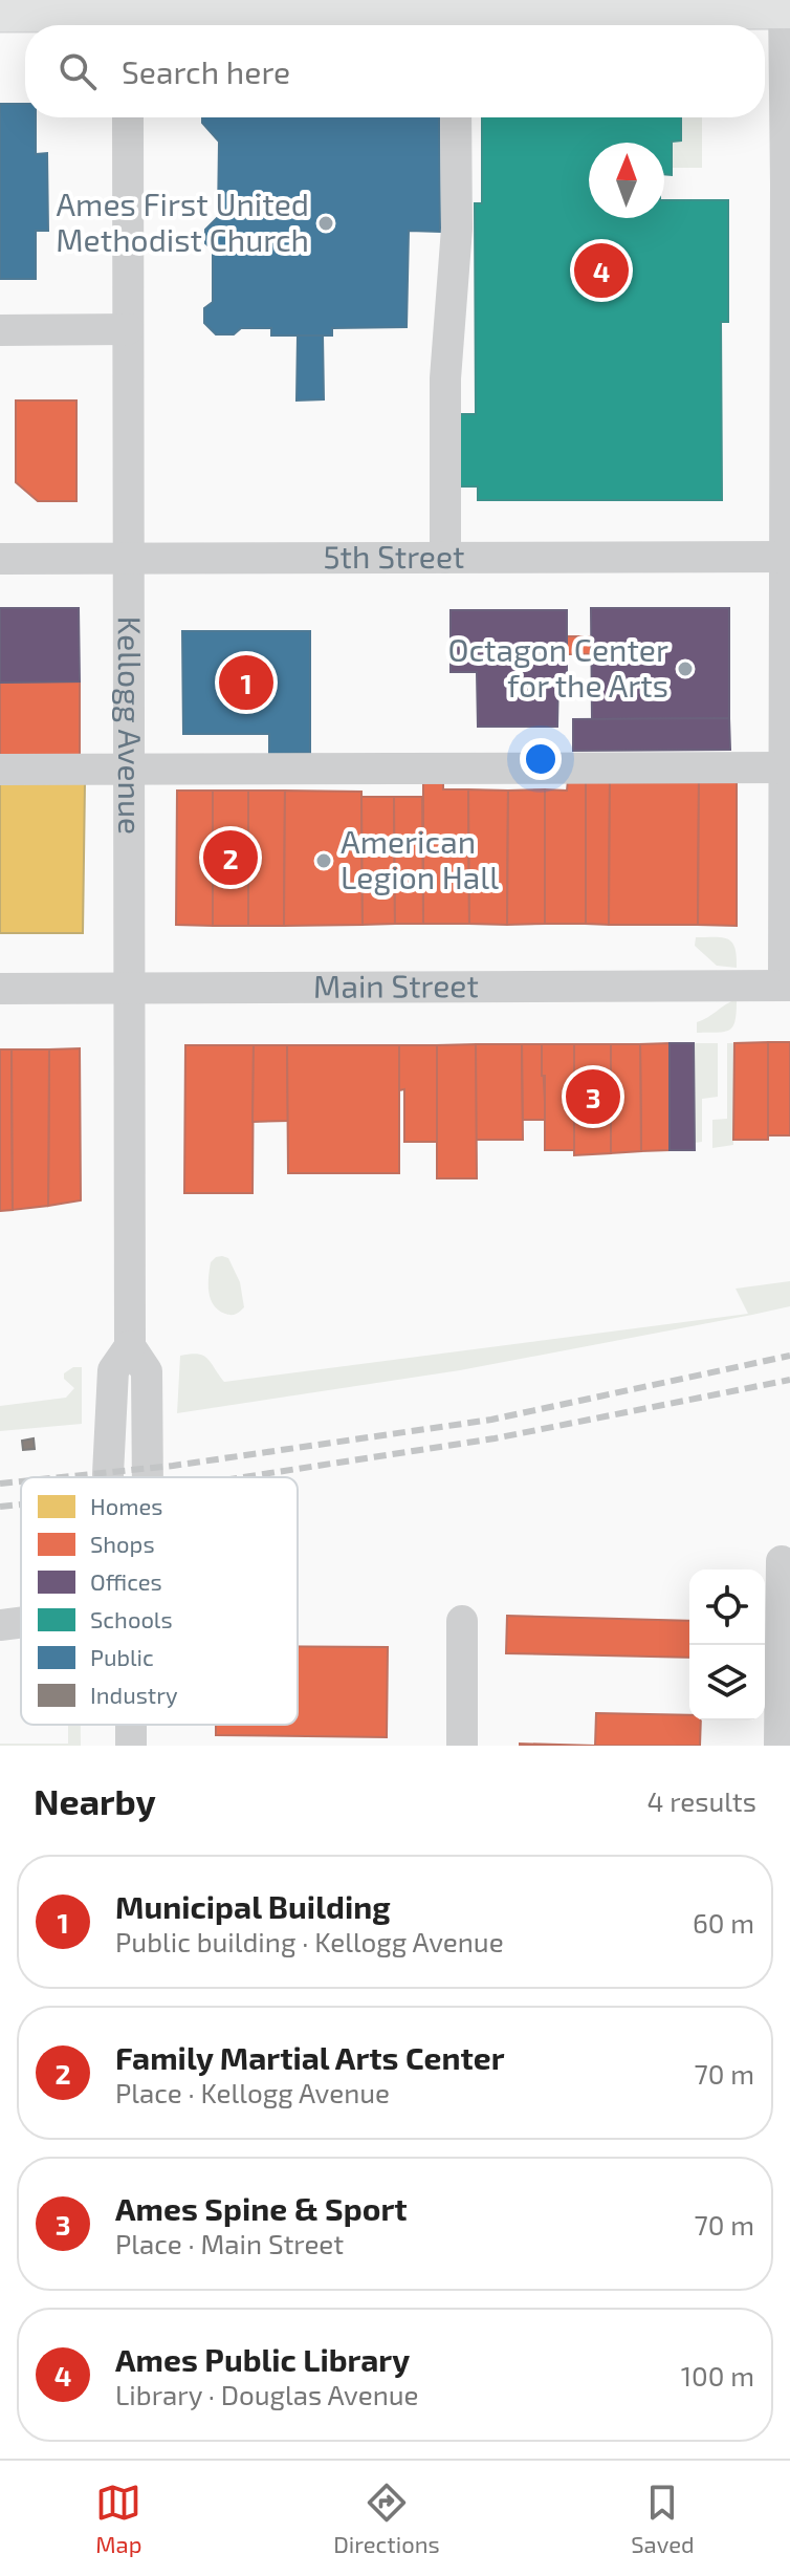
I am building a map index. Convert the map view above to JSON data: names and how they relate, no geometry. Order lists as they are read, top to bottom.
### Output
{
  "streets": {
    "street": ["5th Street", "Kellogg Avenue", "Main Street"]
  },
  "crossings": [
    ["5th Street", "Kellogg Avenue"],
    ["Kellogg Avenue", "Main Street"]
  ],
  "places": ["Ames First United Methodist Church", "Octagon Center for the Arts", "American Legion Hall"],
  "legend": [
    "Homes",
    "Shops",
    "Offices",
    "Schools",
    "Public",
    "Industry"
  ],
  "north": "top",
  "page": {
    "search": "Search here",
    "pins": [
      "4",
      "1",
      "2",
      "3"
    ],
    "heading": ["Nearby", "4 results"],
    "list": [
      {
        "mark": "1",
        "name": "Municipal Building",
        "note": "Public building · Kellogg Avenue",
        "value": "60 m"
      },
      {
        "mark": "2",
        "name": "Family Martial Arts Center",
        "note": "Place · Kellogg Avenue",
        "value": "70 m"
      },
      {
        "mark": "3",
        "name": "Ames Spine & Sport",
        "note": "Place · Main Street",
        "value": "70 m"
      },
      {
        "mark": "4",
        "name": "Ames Public Library",
        "note": "Library · Douglas Avenue",
        "value": "100 m"
      }
    ],
    "nav": ["Map", "Directions", "Saved"]
  }
}
